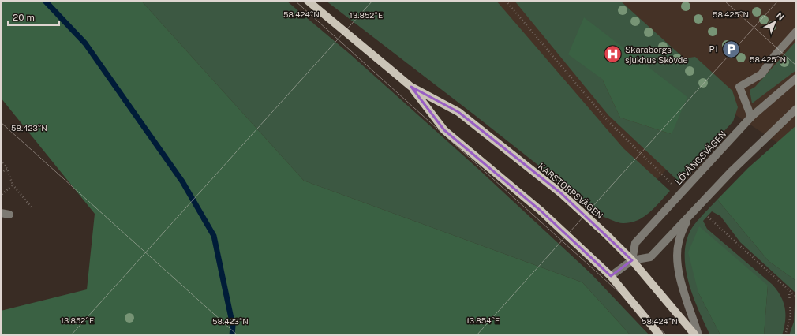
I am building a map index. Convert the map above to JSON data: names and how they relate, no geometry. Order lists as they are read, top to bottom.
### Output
{
  "streets": {
    "main road": ["KARSTORPSVÄGEN"],
    "street": ["LÖVÄNGSVÄGEN"]
  },
  "crossings": [
    ["LÖVÄNGSVÄGEN", "KARSTORPSVÄGEN"]
  ],
  "places": {
    "parking": ["P1"],
    "hospital": ["Skaraborgs sjukhus Skövde"]
  },
  "scale_bar": "20 m",
  "north": "top right",
  "coordinates": [
    "58.424°N",
    "58.425°N",
    "13.852°E",
    "58.423°N",
    "13.854°E"
  ]
}
